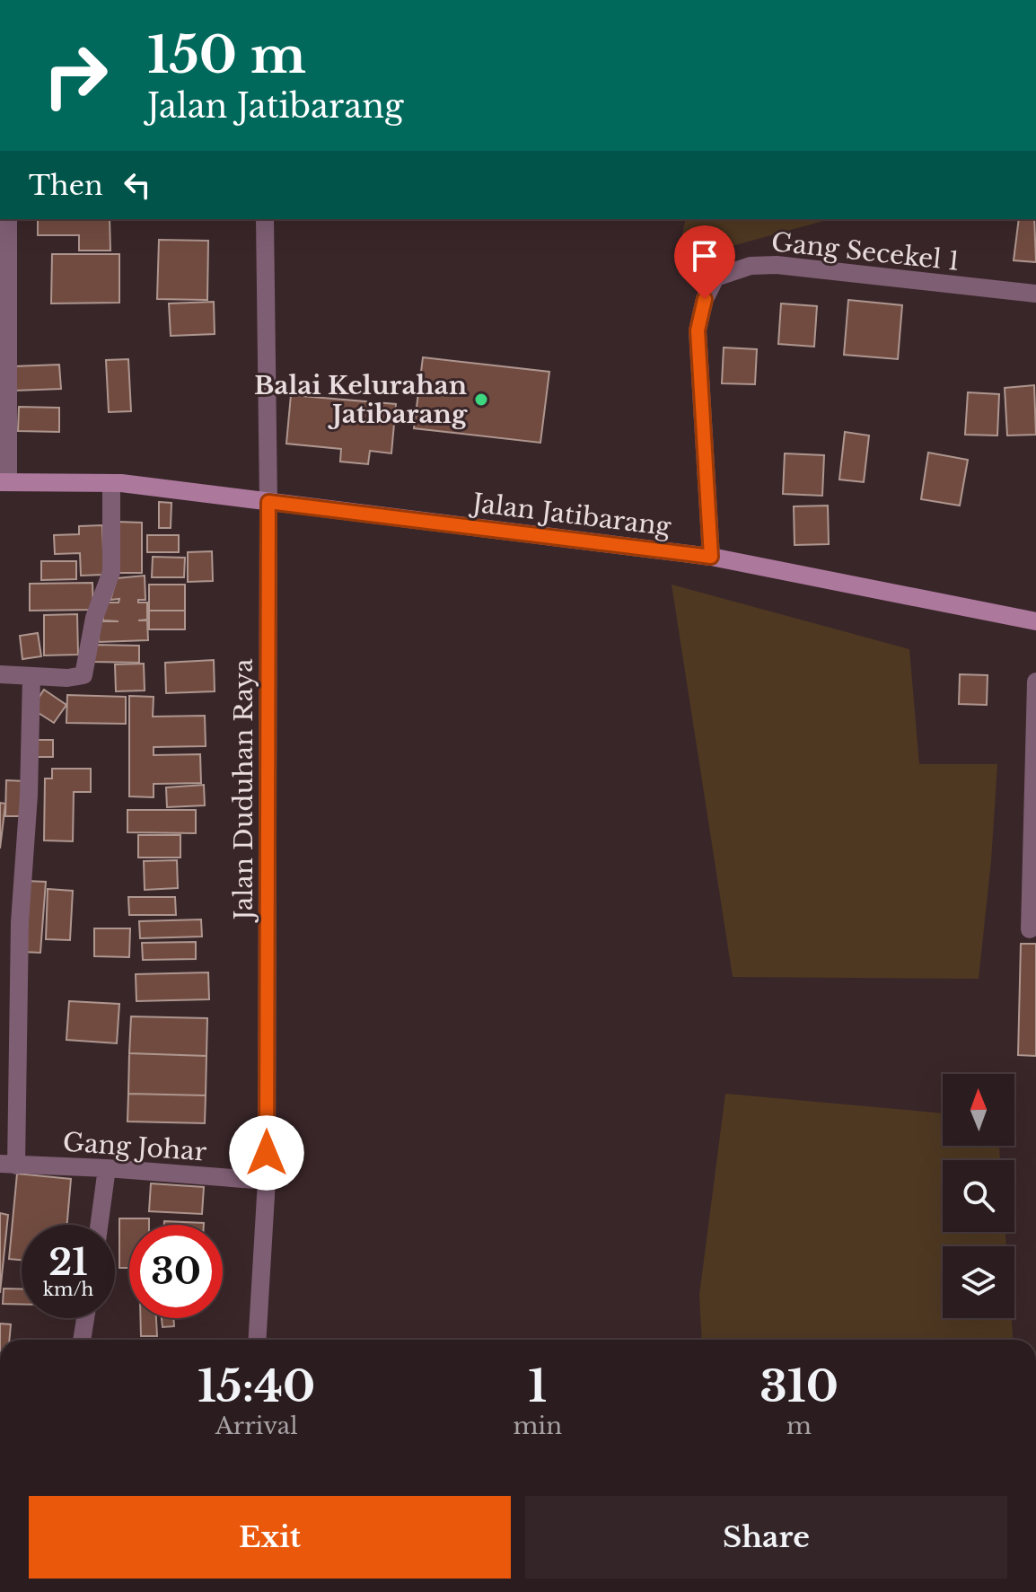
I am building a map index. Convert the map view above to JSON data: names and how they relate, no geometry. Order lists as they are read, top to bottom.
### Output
{
  "streets": {
    "street": [
      "Gang Secekel 1",
      "Jalan Jatibarang",
      "Jalan Duduhan Raya",
      "Gang Johar"
    ]
  },
  "crossings": [
    ["Gang Secekel 1", "Jalan Jatibarang"],
    ["Jalan Jatibarang", "Jalan Duduhan Raya"],
    ["Jalan Duduhan Raya", "Gang Johar"]
  ],
  "places": ["Balai Kelurahan Jatibarang"],
  "north": "top",
  "page": {
    "turn": ["150 m", "Jalan Jatibarang"],
    "then": "Then",
    "speed": "21 km/h",
    "limit": "30",
    "eta": [
      "15:40",
      "Arrival",
      "1",
      "min",
      "310",
      "m"
    ],
    "buttons": ["Exit", "Share"]
  }
}
